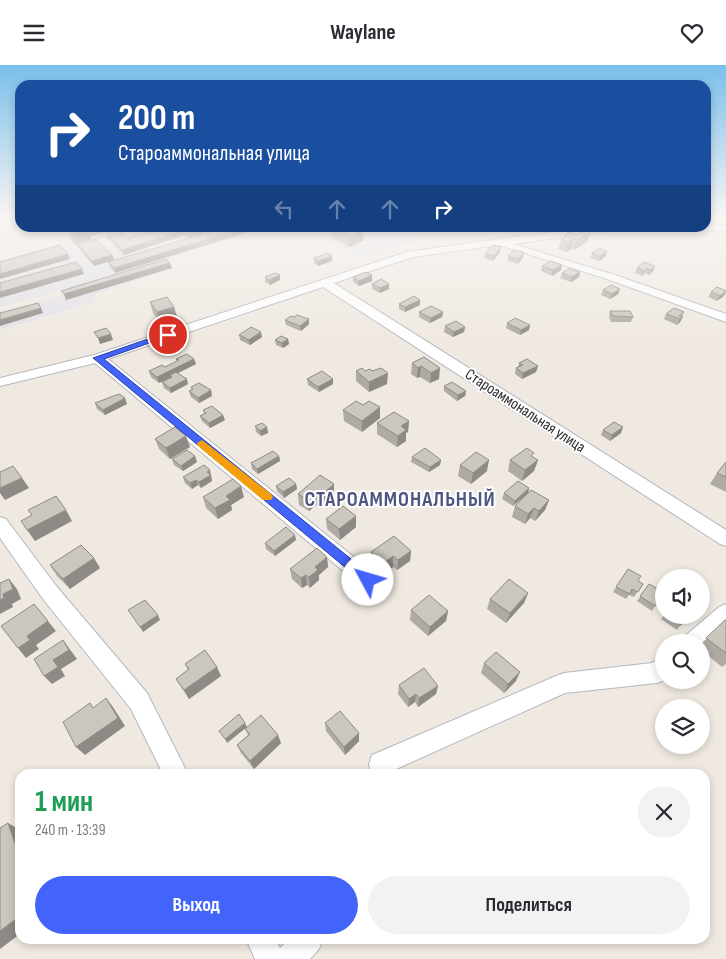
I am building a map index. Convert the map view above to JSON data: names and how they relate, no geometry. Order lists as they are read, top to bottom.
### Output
{
  "streets": {
    "street": ["Староаммональная улица"]
  },
  "districts": ["СТАРОАММОНАЛЬНЫЙ"],
  "page": {
    "header": "Waylane",
    "turn": ["200 m", "Староаммональная улица"],
    "heading": ["1 мин", "240 m · 13:39"],
    "buttons": ["Выход", "Поделиться"]
  }
}
